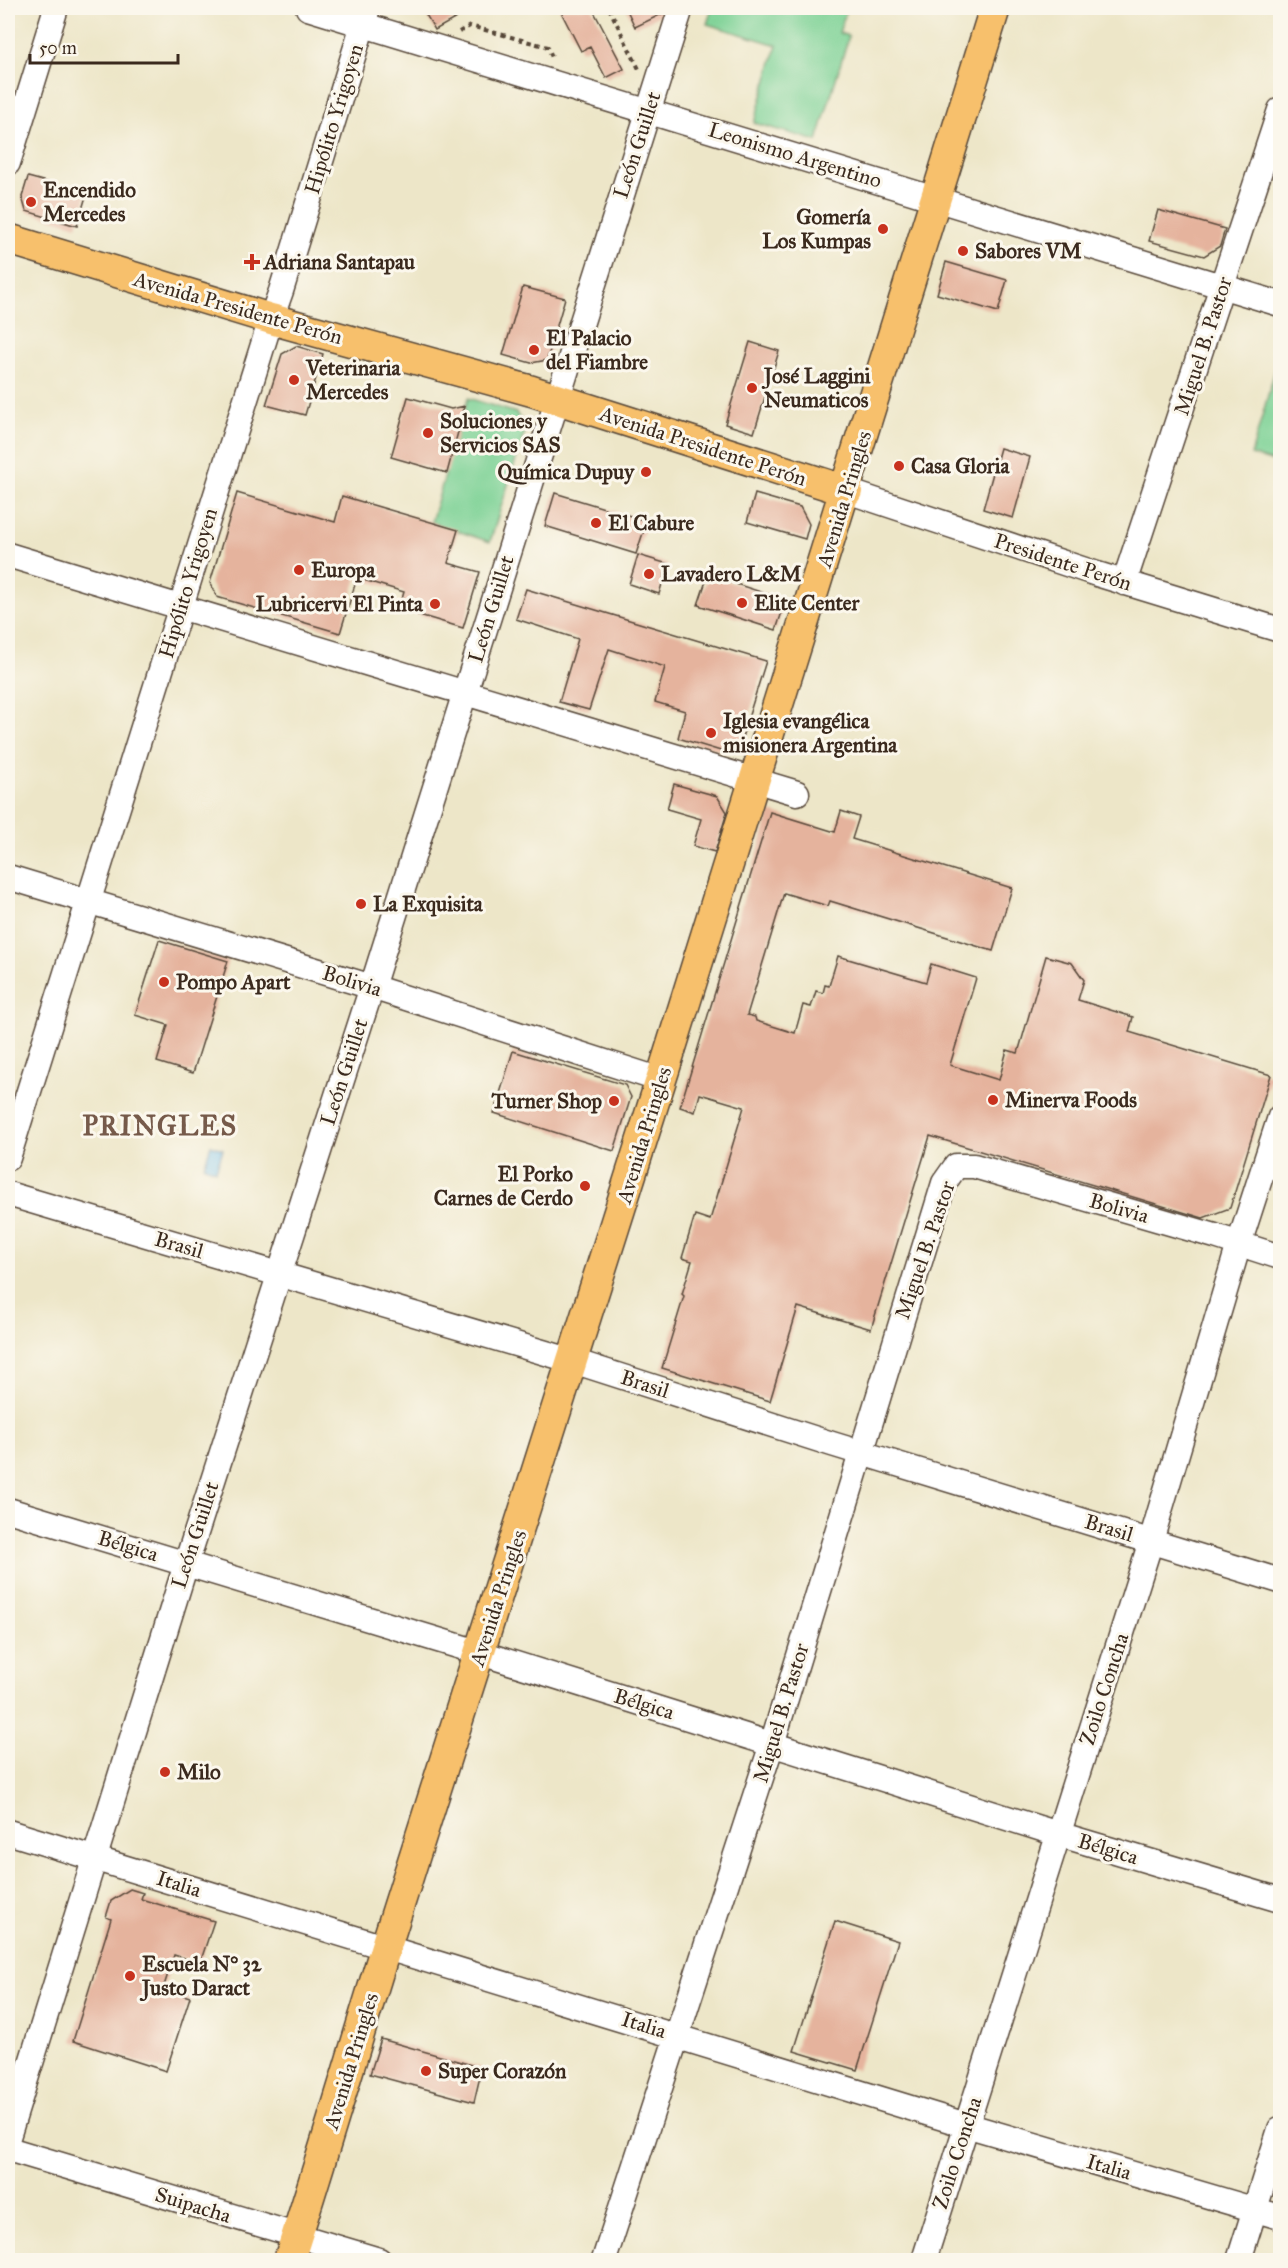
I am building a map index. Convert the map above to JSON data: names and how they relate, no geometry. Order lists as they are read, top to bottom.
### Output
{
  "streets": {
    "main road": ["Avenida Presidente Perón", "Avenida Pringles"],
    "street": [
      "Hipólito Yrigoyen",
      "León Guillet",
      "Leonismo Argentino",
      "Miguel B. Pastor",
      "Presidente Perón",
      "Bolivia",
      "Brasil",
      "Bélgica",
      "Zoilo Concha",
      "Italia",
      "Suipacha"
    ]
  },
  "crossings": [
    ["Hipólito Yrigoyen", "Leonismo Argentino"],
    ["Hipólito Yrigoyen", "Avenida Presidente Perón"],
    ["Hipólito Yrigoyen", "Bolivia"],
    ["León Guillet", "Leonismo Argentino"],
    ["León Guillet", "Avenida Presidente Perón"],
    ["León Guillet", "Bolivia"],
    ["León Guillet", "Brasil"],
    ["León Guillet", "Bélgica"],
    ["León Guillet", "Italia"],
    ["Leonismo Argentino", "Miguel B. Pastor"],
    ["Leonismo Argentino", "Avenida Pringles"],
    ["Avenida Presidente Perón", "Avenida Pringles"],
    ["Avenida Presidente Perón", "Presidente Perón"],
    ["Miguel B. Pastor", "Presidente Perón"],
    ["Miguel B. Pastor", "Bolivia"],
    ["Miguel B. Pastor", "Brasil"],
    ["Miguel B. Pastor", "Bélgica"],
    ["Miguel B. Pastor", "Italia"],
    ["Avenida Pringles", "Presidente Perón"],
    ["Avenida Pringles", "Bolivia"],
    ["Avenida Pringles", "Brasil"],
    ["Avenida Pringles", "Bélgica"],
    ["Avenida Pringles", "Italia"],
    ["Avenida Pringles", "Suipacha"],
    ["Bolivia", "Zoilo Concha"],
    ["Brasil", "Zoilo Concha"],
    ["Bélgica", "Zoilo Concha"],
    ["Zoilo Concha", "Italia"]
  ],
  "districts": ["PRINGLES"],
  "places": {
    "other": [
      "Encendido Mercedes",
      "Gomería Los Kumpas",
      "Sabores VM",
      "El Palacio del Fiambre",
      "Veterinaria Mercedes",
      "José Laggini Neumaticos",
      "Soluciones y Servicios SAS",
      "Casa Gloria",
      "Química Dupuy",
      "El Cabure",
      "Europa",
      "Lavadero L&M",
      "Elite Center",
      "Lubricervi El Pinta",
      "Iglesia evangélica misionera Argentina",
      "La Exquisita",
      "Pompo Apart",
      "Minerva Foods",
      "Turner Shop",
      "El Porko Carnes de Cerdo",
      "Milo",
      "Escuela N° 32 Justo Daract",
      "Super Corazón"
    ],
    "health": ["Adriana Santapau"]
  },
  "scale_bar": "50 m"
}
